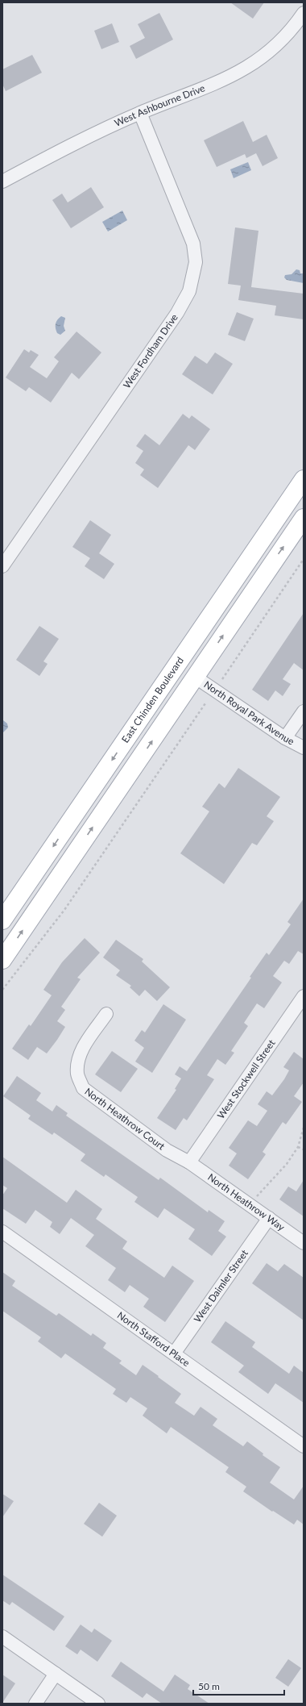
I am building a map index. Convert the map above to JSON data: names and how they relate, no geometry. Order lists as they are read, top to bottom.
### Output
{
  "streets": {
    "main road": ["East Chinden Boulevard"],
    "street": [
      "West Ashbourne Drive",
      "West Fordham Drive",
      "North Royal Park Avenue",
      "West Stockwell Street",
      "North Heathrow Court",
      "North Heathrow Way",
      "West Daimler Street",
      "North Stafford Place"
    ]
  },
  "crossings": [
    ["West Ashbourne Drive", "West Fordham Drive"],
    ["West Stockwell Street", "North Heathrow Court"],
    ["West Stockwell Street", "North Heathrow Way"],
    ["North Heathrow Court", "North Heathrow Way"],
    ["North Heathrow Way", "West Daimler Street"],
    ["West Daimler Street", "North Stafford Place"]
  ],
  "scale_bar": "50 m"
}
